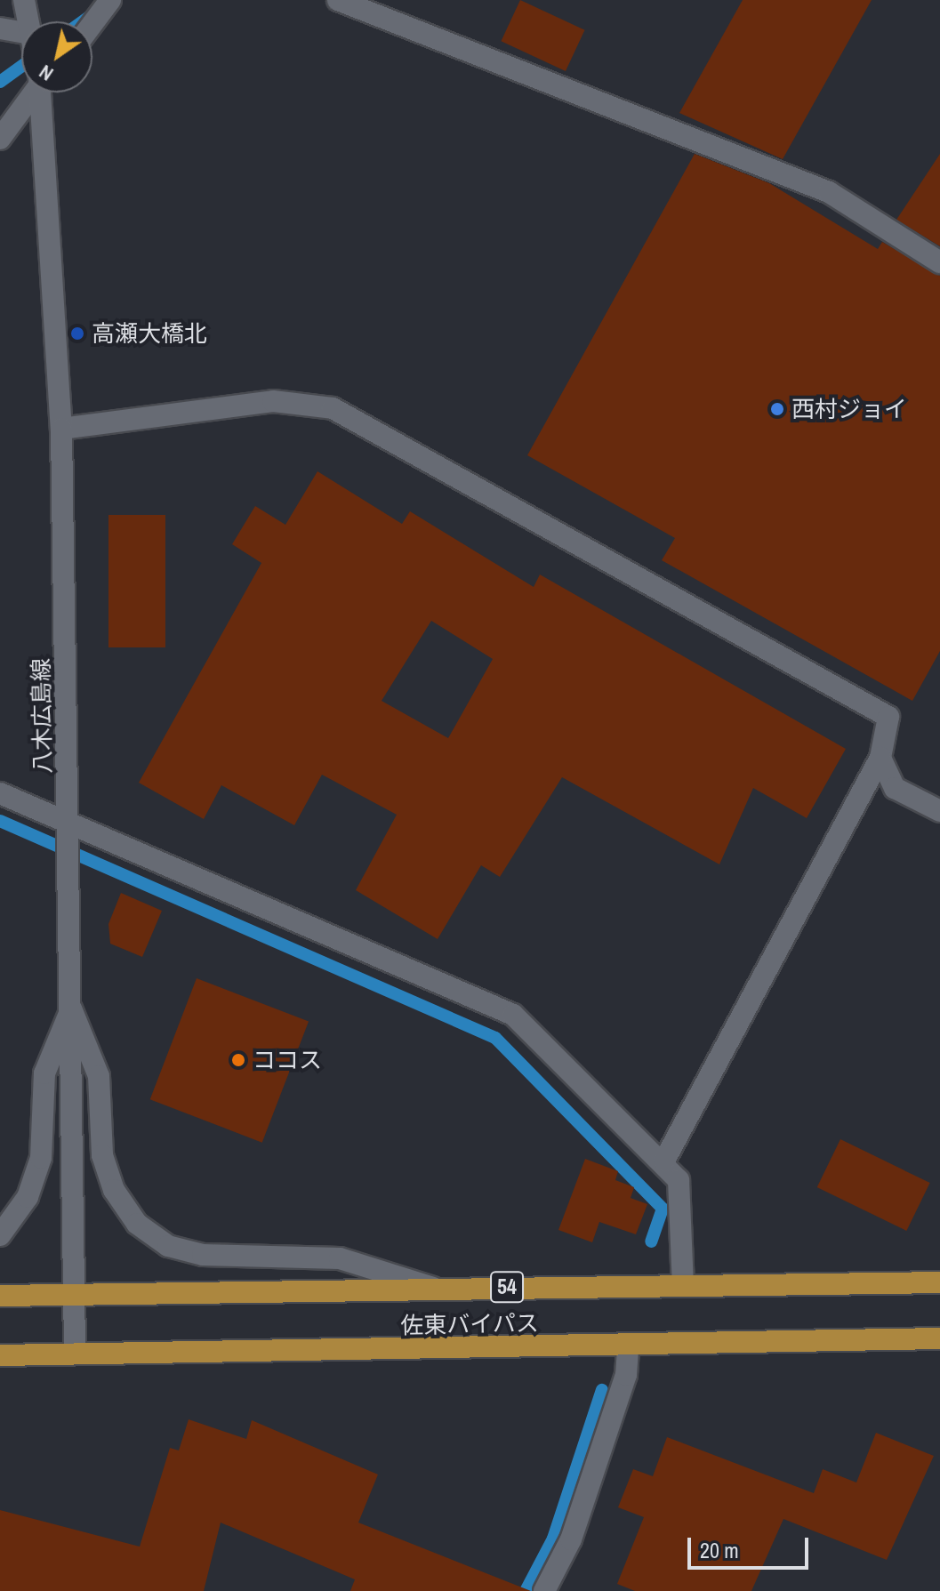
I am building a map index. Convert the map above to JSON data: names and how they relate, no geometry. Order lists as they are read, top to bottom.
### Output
{
  "streets": {
    "highway": ["54", "佐東バイパス"],
    "street": ["八木広島線"]
  },
  "crossings": [
    ["八木広島線", "佐東バイパス"]
  ],
  "places": ["高瀬大橋北", "西村ジョイ", "ココス"],
  "scale_bar": "20 m",
  "north": "bottom left"
}
